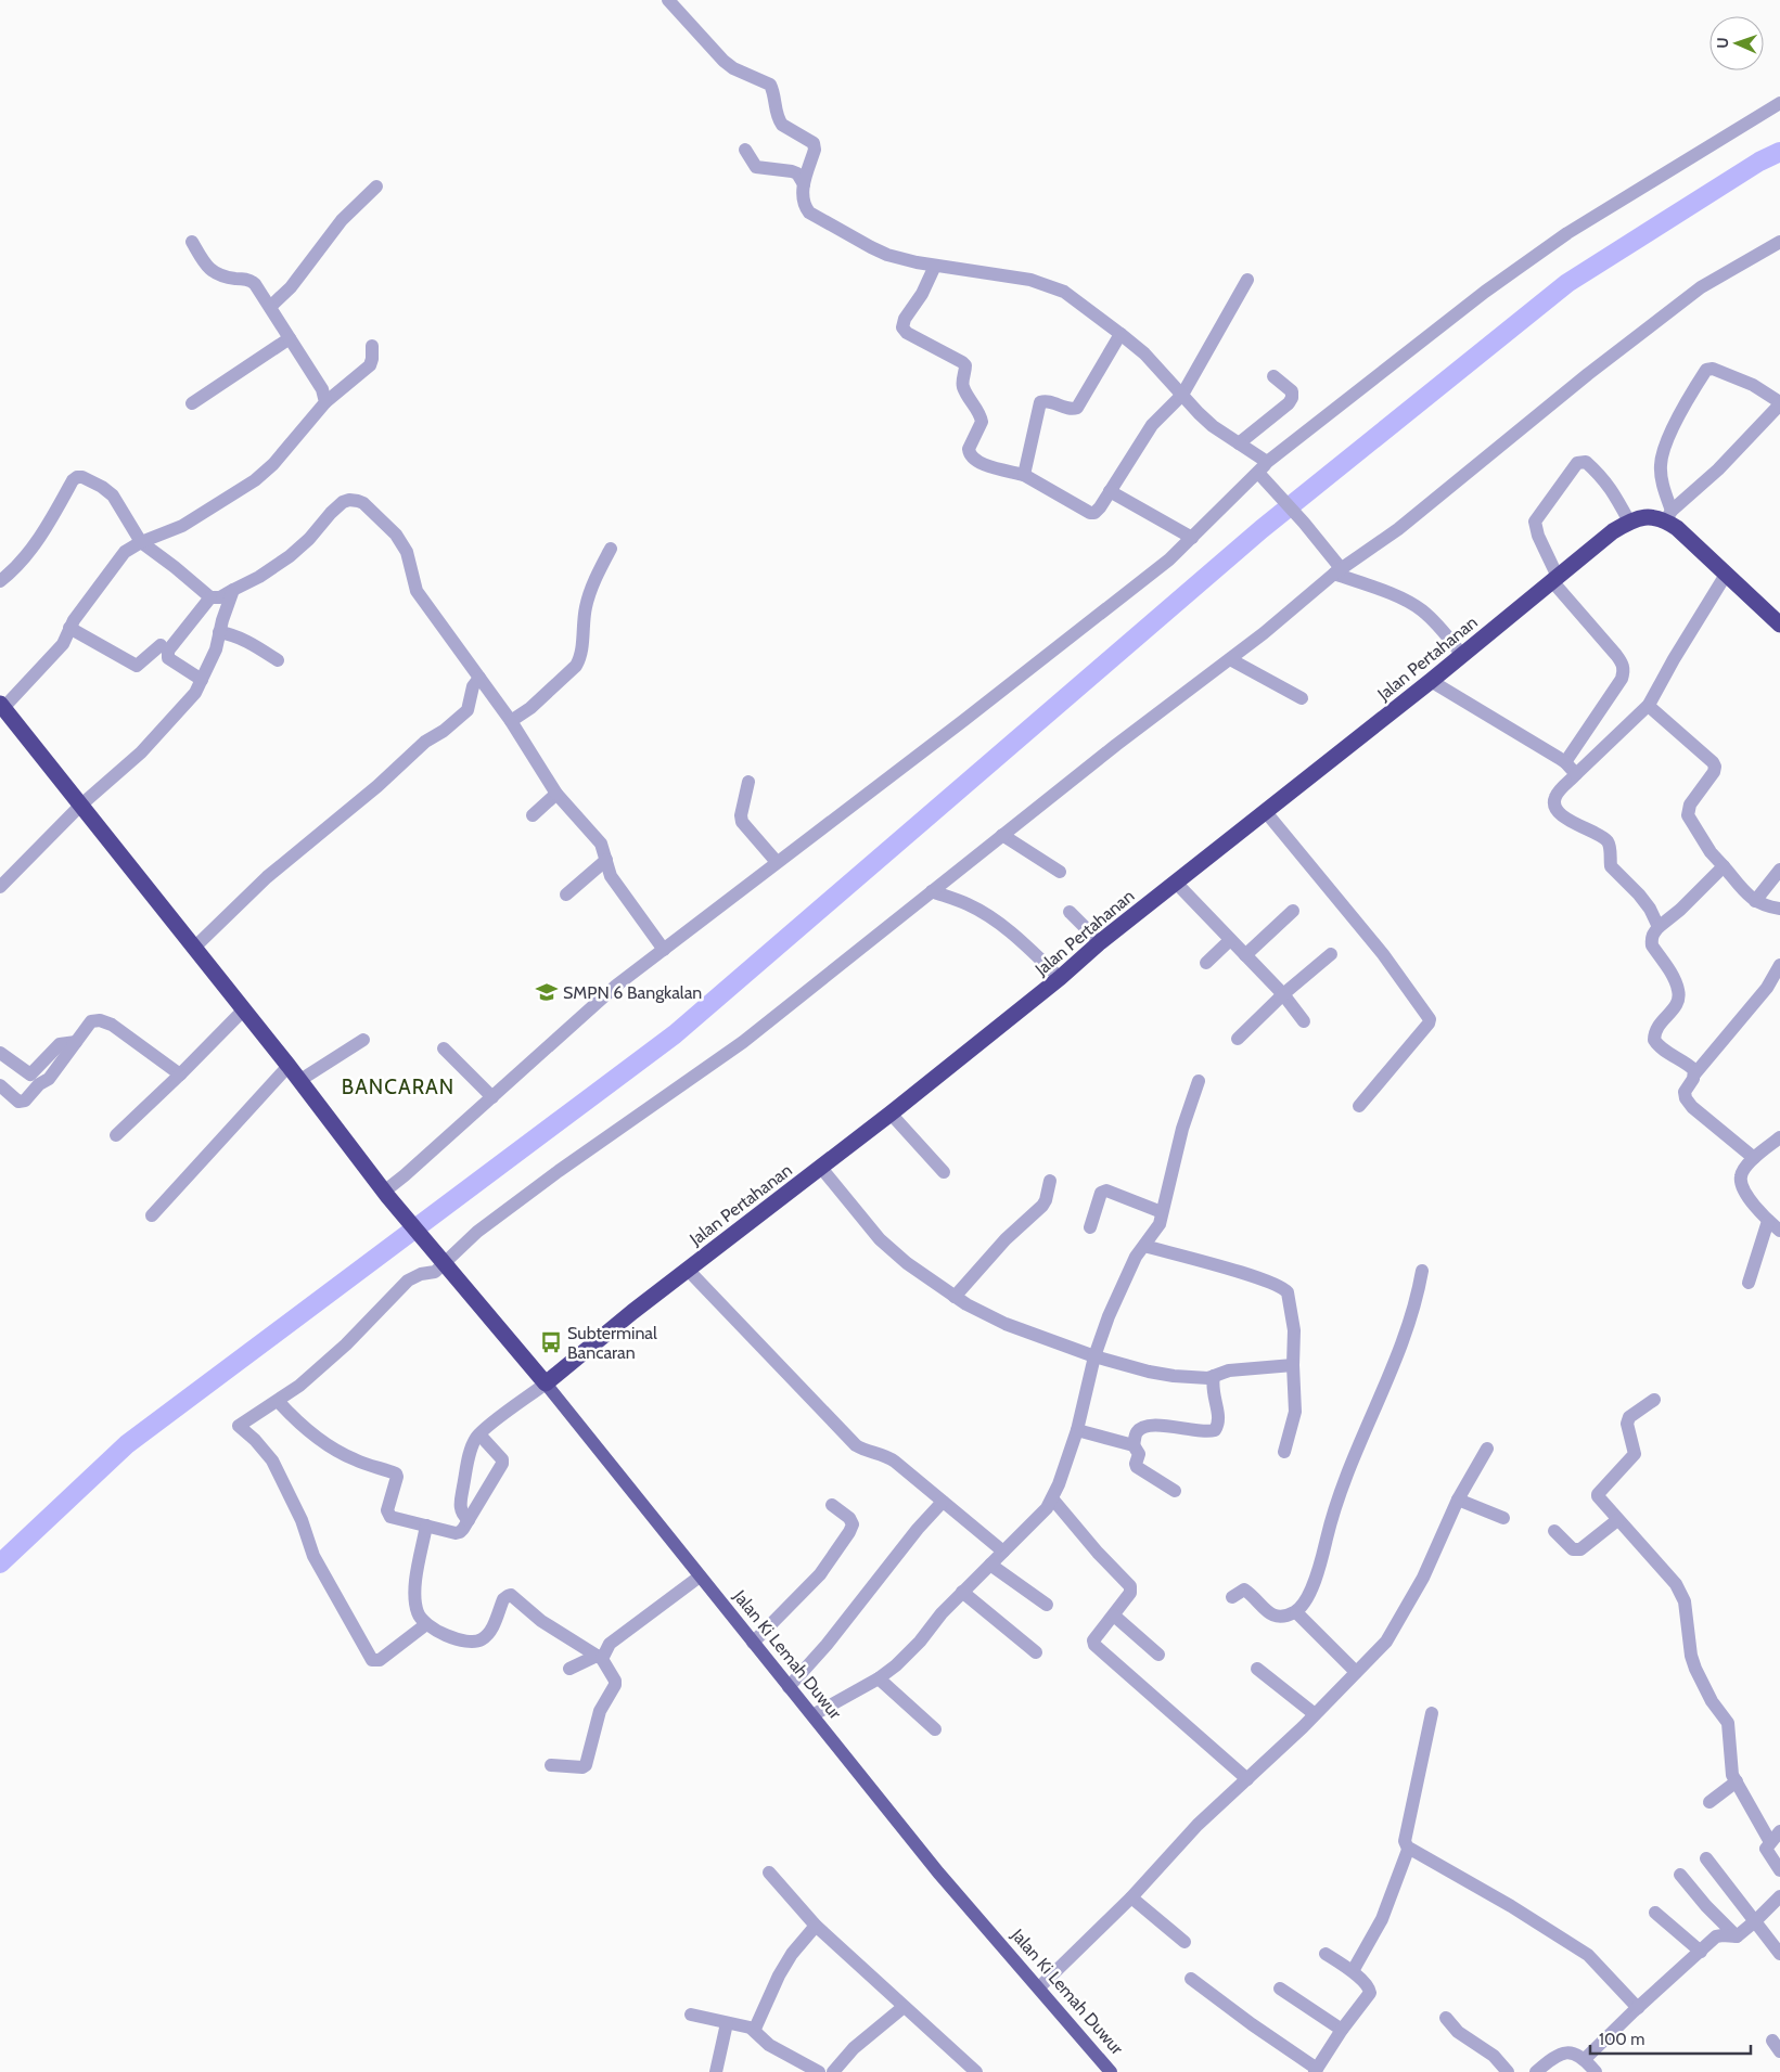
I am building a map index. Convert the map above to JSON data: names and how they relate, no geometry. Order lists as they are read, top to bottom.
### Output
{
  "streets": {
    "highway": ["Jalan Pertahanan", "Jalan Ki Lemah Duwur"]
  },
  "crossings": [
    ["Jalan Pertahanan", "Jalan Ki Lemah Duwur"]
  ],
  "districts": ["BANCARAN"],
  "places": {
    "school or university": ["SMPN 6 Bangkalan"],
    "bus stop": ["Subterminal Bancaran"]
  },
  "scale_bar": "100 m",
  "north": "left"
}
